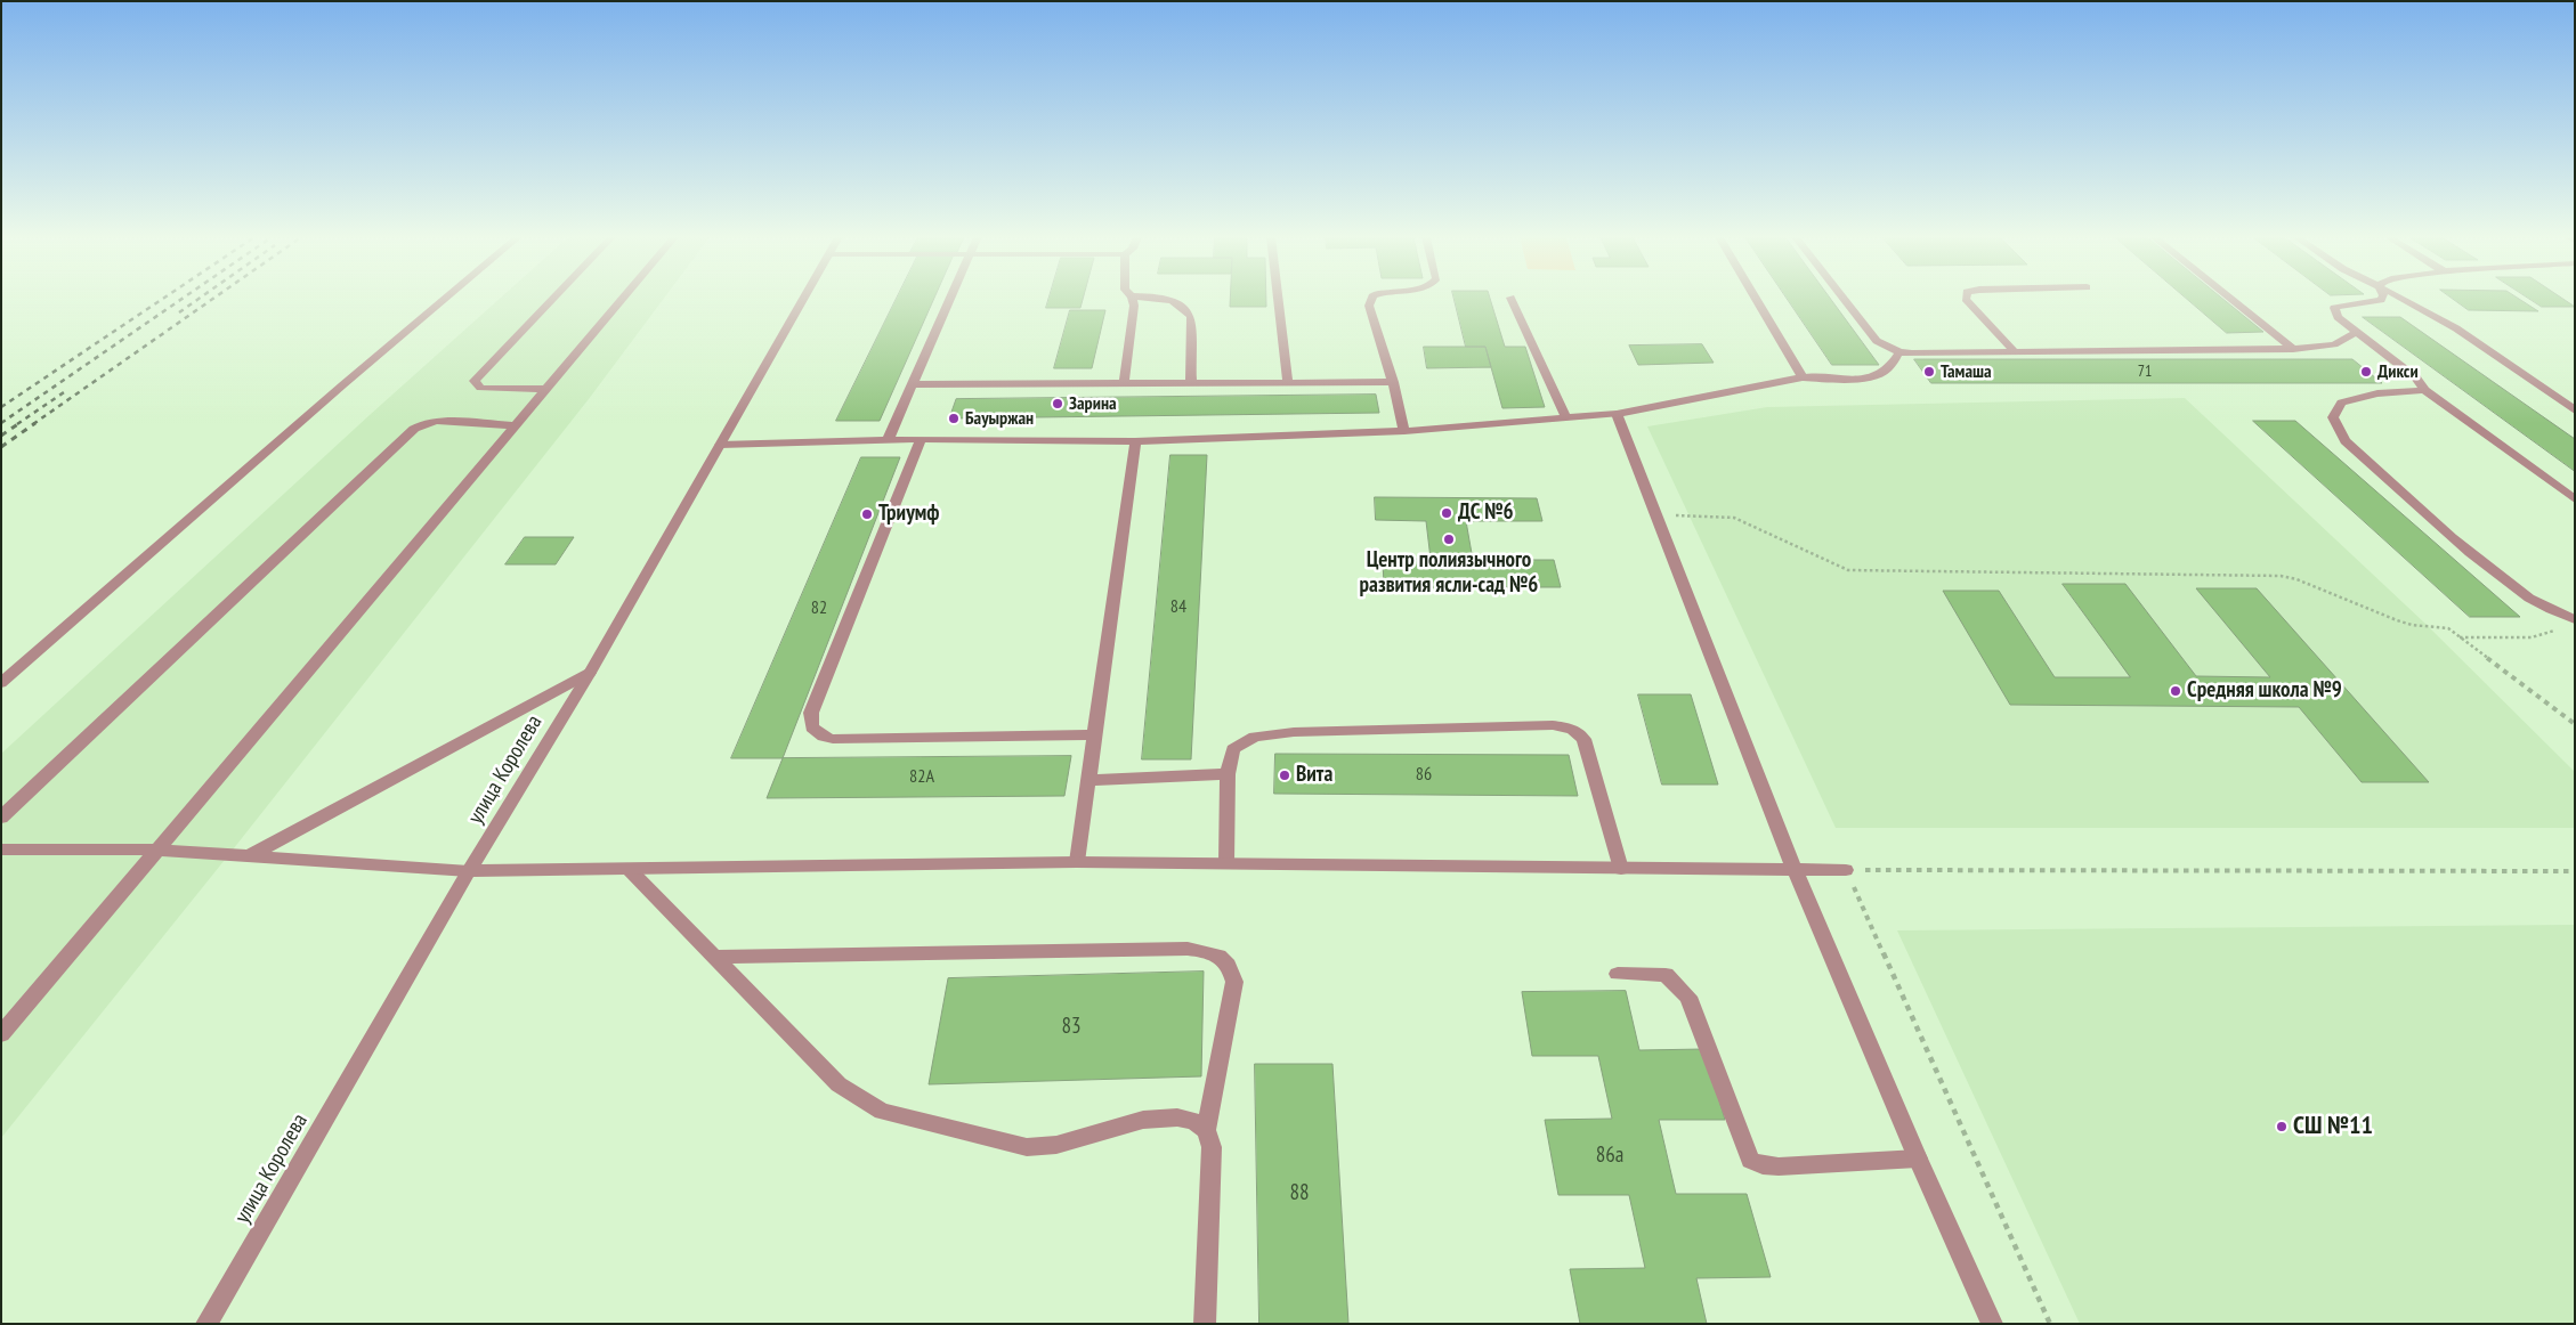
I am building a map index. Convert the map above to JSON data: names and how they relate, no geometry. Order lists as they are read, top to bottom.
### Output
{
  "streets": {
    "street": ["улица Королева"]
  },
  "places": [
    "Тамаша",
    "Дикси",
    "Зарина",
    "Бауыржан",
    "ДС №6",
    "Триумф",
    "Центр полиязычного развития ясли-сад №6",
    "Средняя школа №9",
    "Вита",
    "СШ №11"
  ],
  "house_numbers": [
    "71",
    "84",
    "82",
    "86",
    "82А",
    "83",
    "86а",
    "88"
  ]
}
